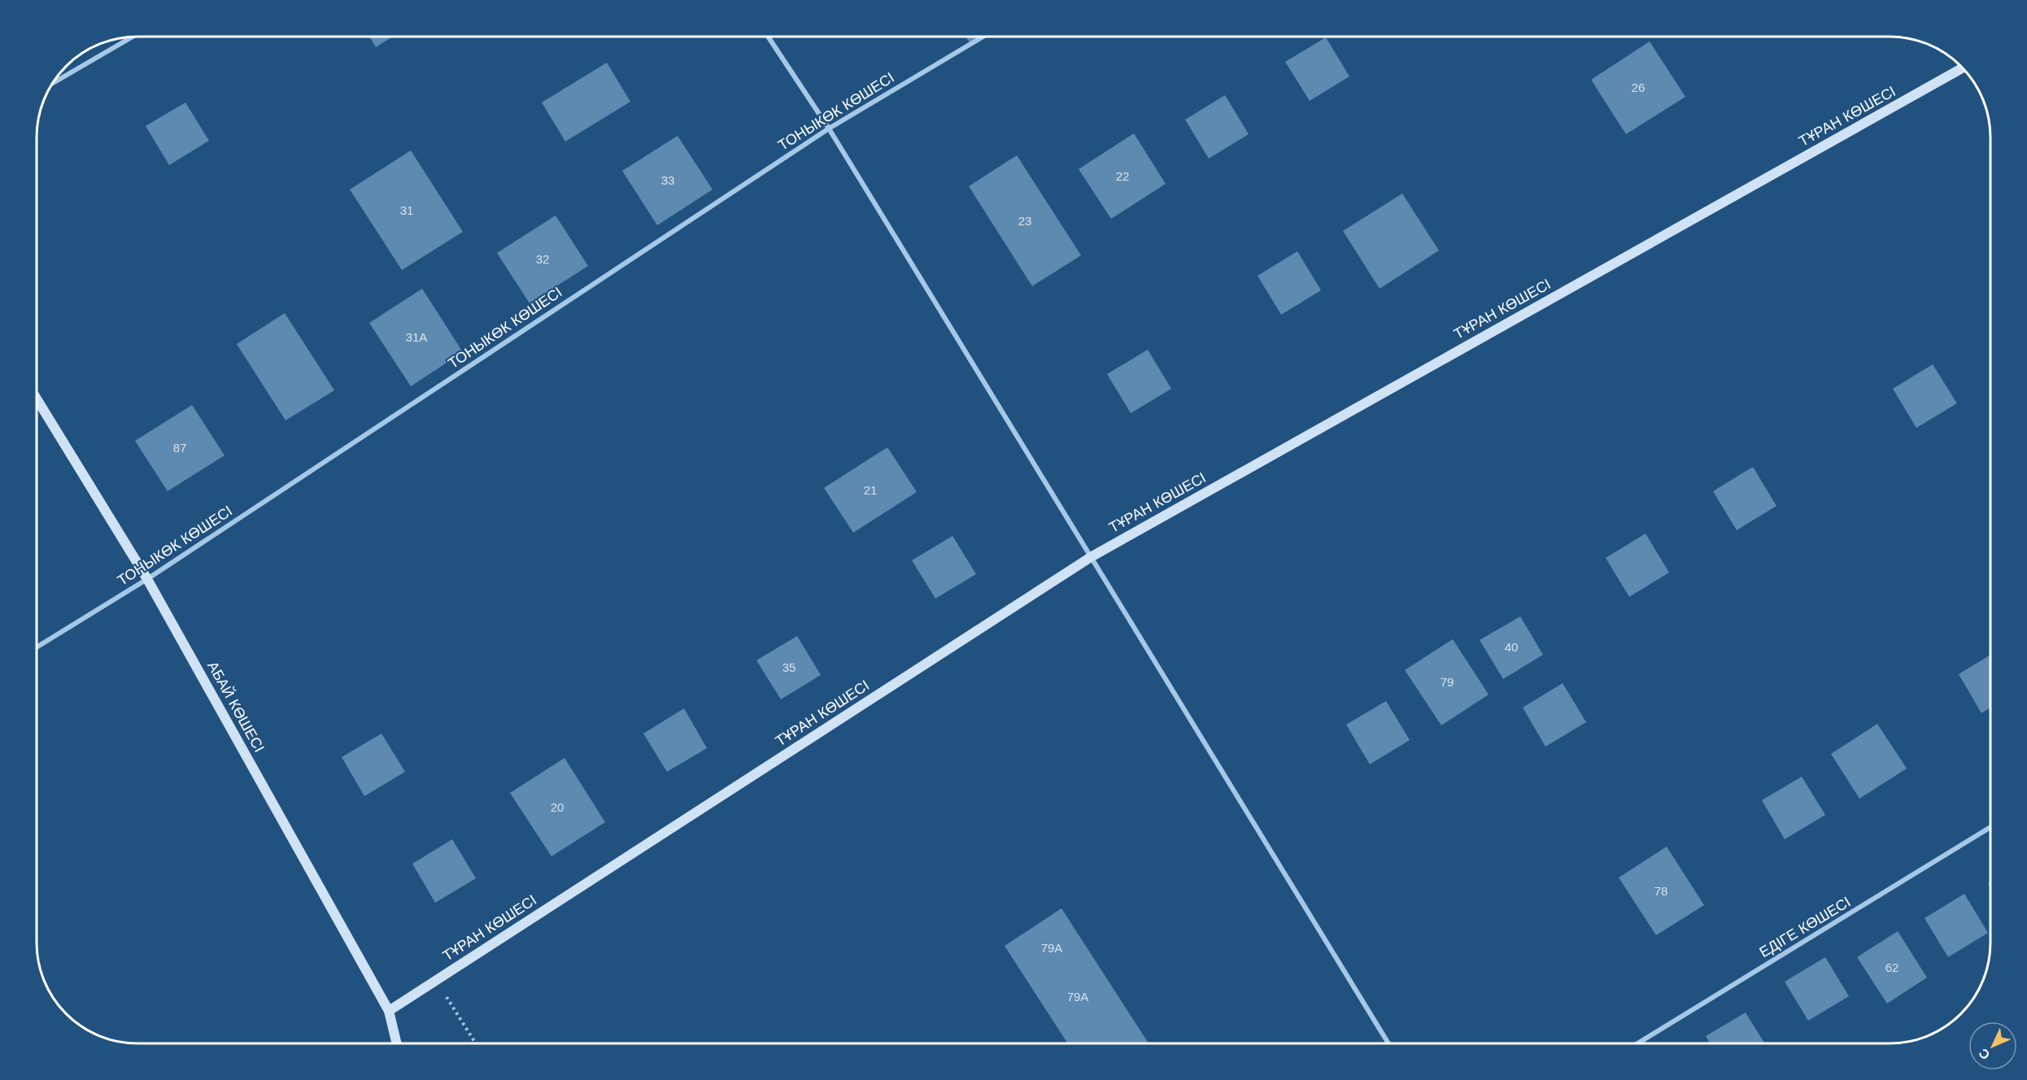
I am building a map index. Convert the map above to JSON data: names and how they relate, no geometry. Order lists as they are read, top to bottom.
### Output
{
  "streets": {
    "street": [
      "ТОНЫКӨК КӨШЕСІ",
      "ТҰРАН КӨШЕСІ",
      "АБАЙ КӨШЕСІ",
      "ЕДІГЕ КӨШЕСІ"
    ]
  },
  "crossings": [
    ["ТОНЫКӨК КӨШЕСІ", "АБАЙ КӨШЕСІ"],
    ["ТҰРАН КӨШЕСІ", "АБАЙ КӨШЕСІ"]
  ],
  "house_numbers": [
    "26",
    "22",
    "33",
    "31",
    "23",
    "32",
    "31А",
    "87",
    "21",
    "40",
    "35",
    "79",
    "20",
    "78",
    "79А",
    "62",
    "79А"
  ],
  "north": "bottom left"
}
